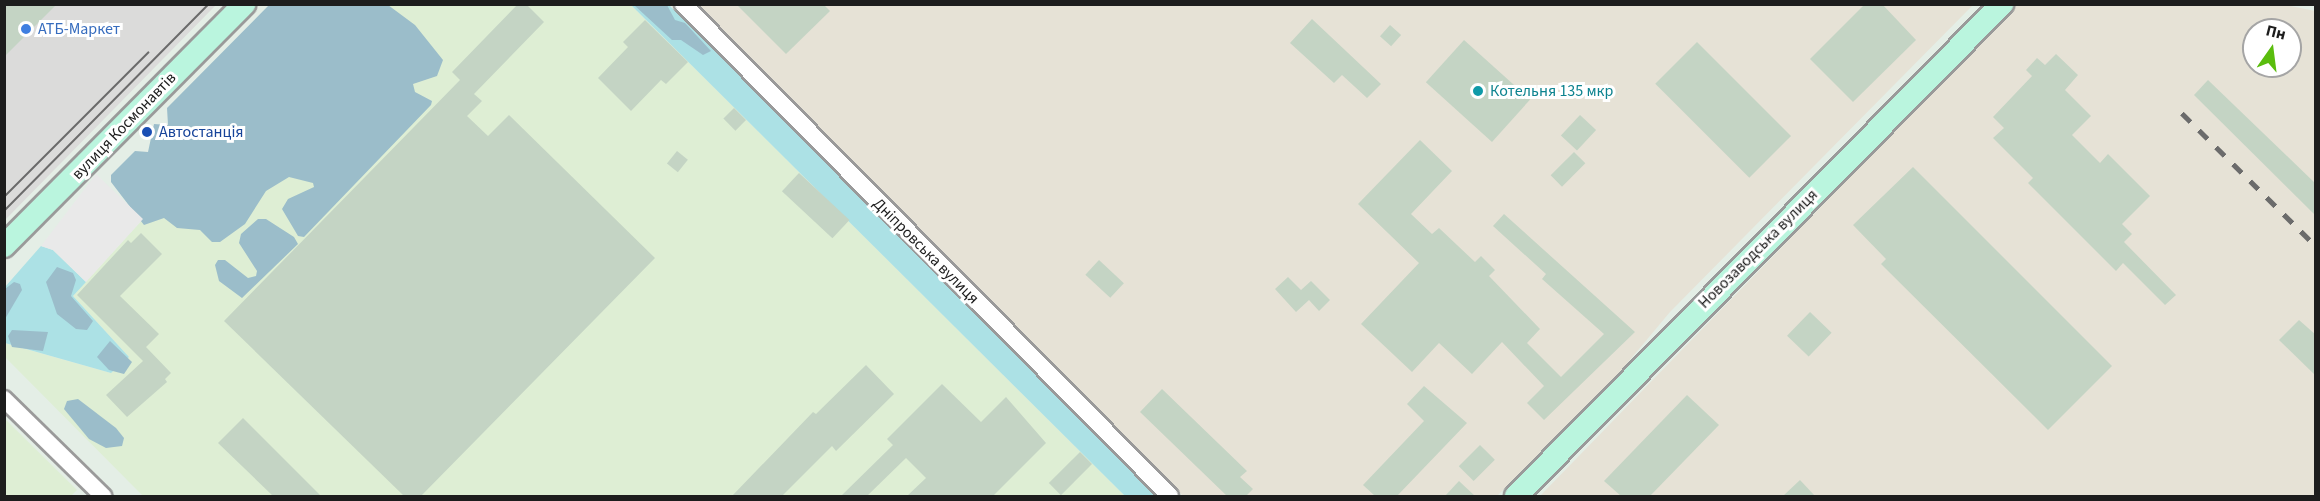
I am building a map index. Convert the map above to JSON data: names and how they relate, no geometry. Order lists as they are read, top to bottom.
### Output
{
  "streets": {
    "street": ["вулиця Космонавтів", "Новозаводська вулиця", "Дніпровська вулиця"]
  },
  "places": ["АТБ-Маркет", "Котельня 135 мкр", "Автостанція"],
  "north": "top"
}
